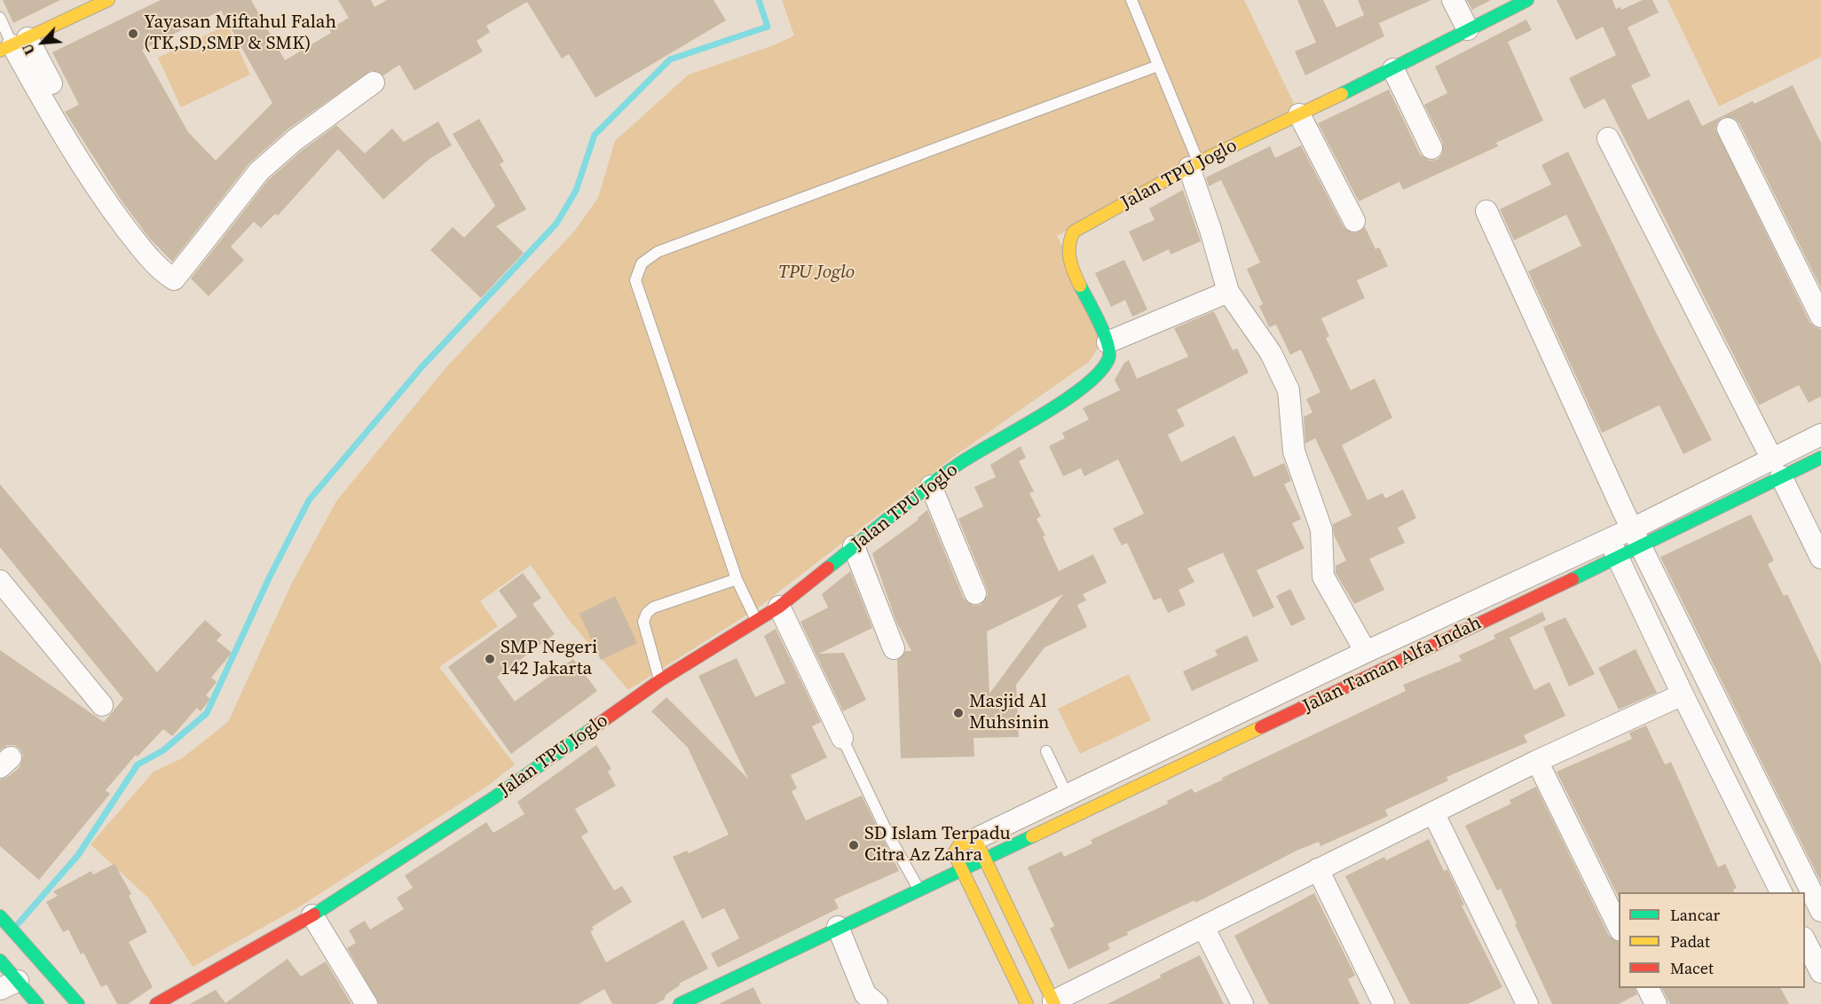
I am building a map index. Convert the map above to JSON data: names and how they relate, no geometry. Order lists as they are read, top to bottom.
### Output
{
  "streets": {
    "street": ["Jalan TPU Joglo", "Jalan Taman Alfa Indah"]
  },
  "parks": ["TPU Joglo"],
  "places": [
    "Yayasan Miftahul Falah (TK,SD,SMP & SMK)",
    "SMP Negeri 142 Jakarta",
    "Masjid Al Muhsinin",
    "SD Islam Terpadu Citra Az Zahra"
  ],
  "legend": ["Lancar", "Padat", "Macet"],
  "north": "bottom left"
}
